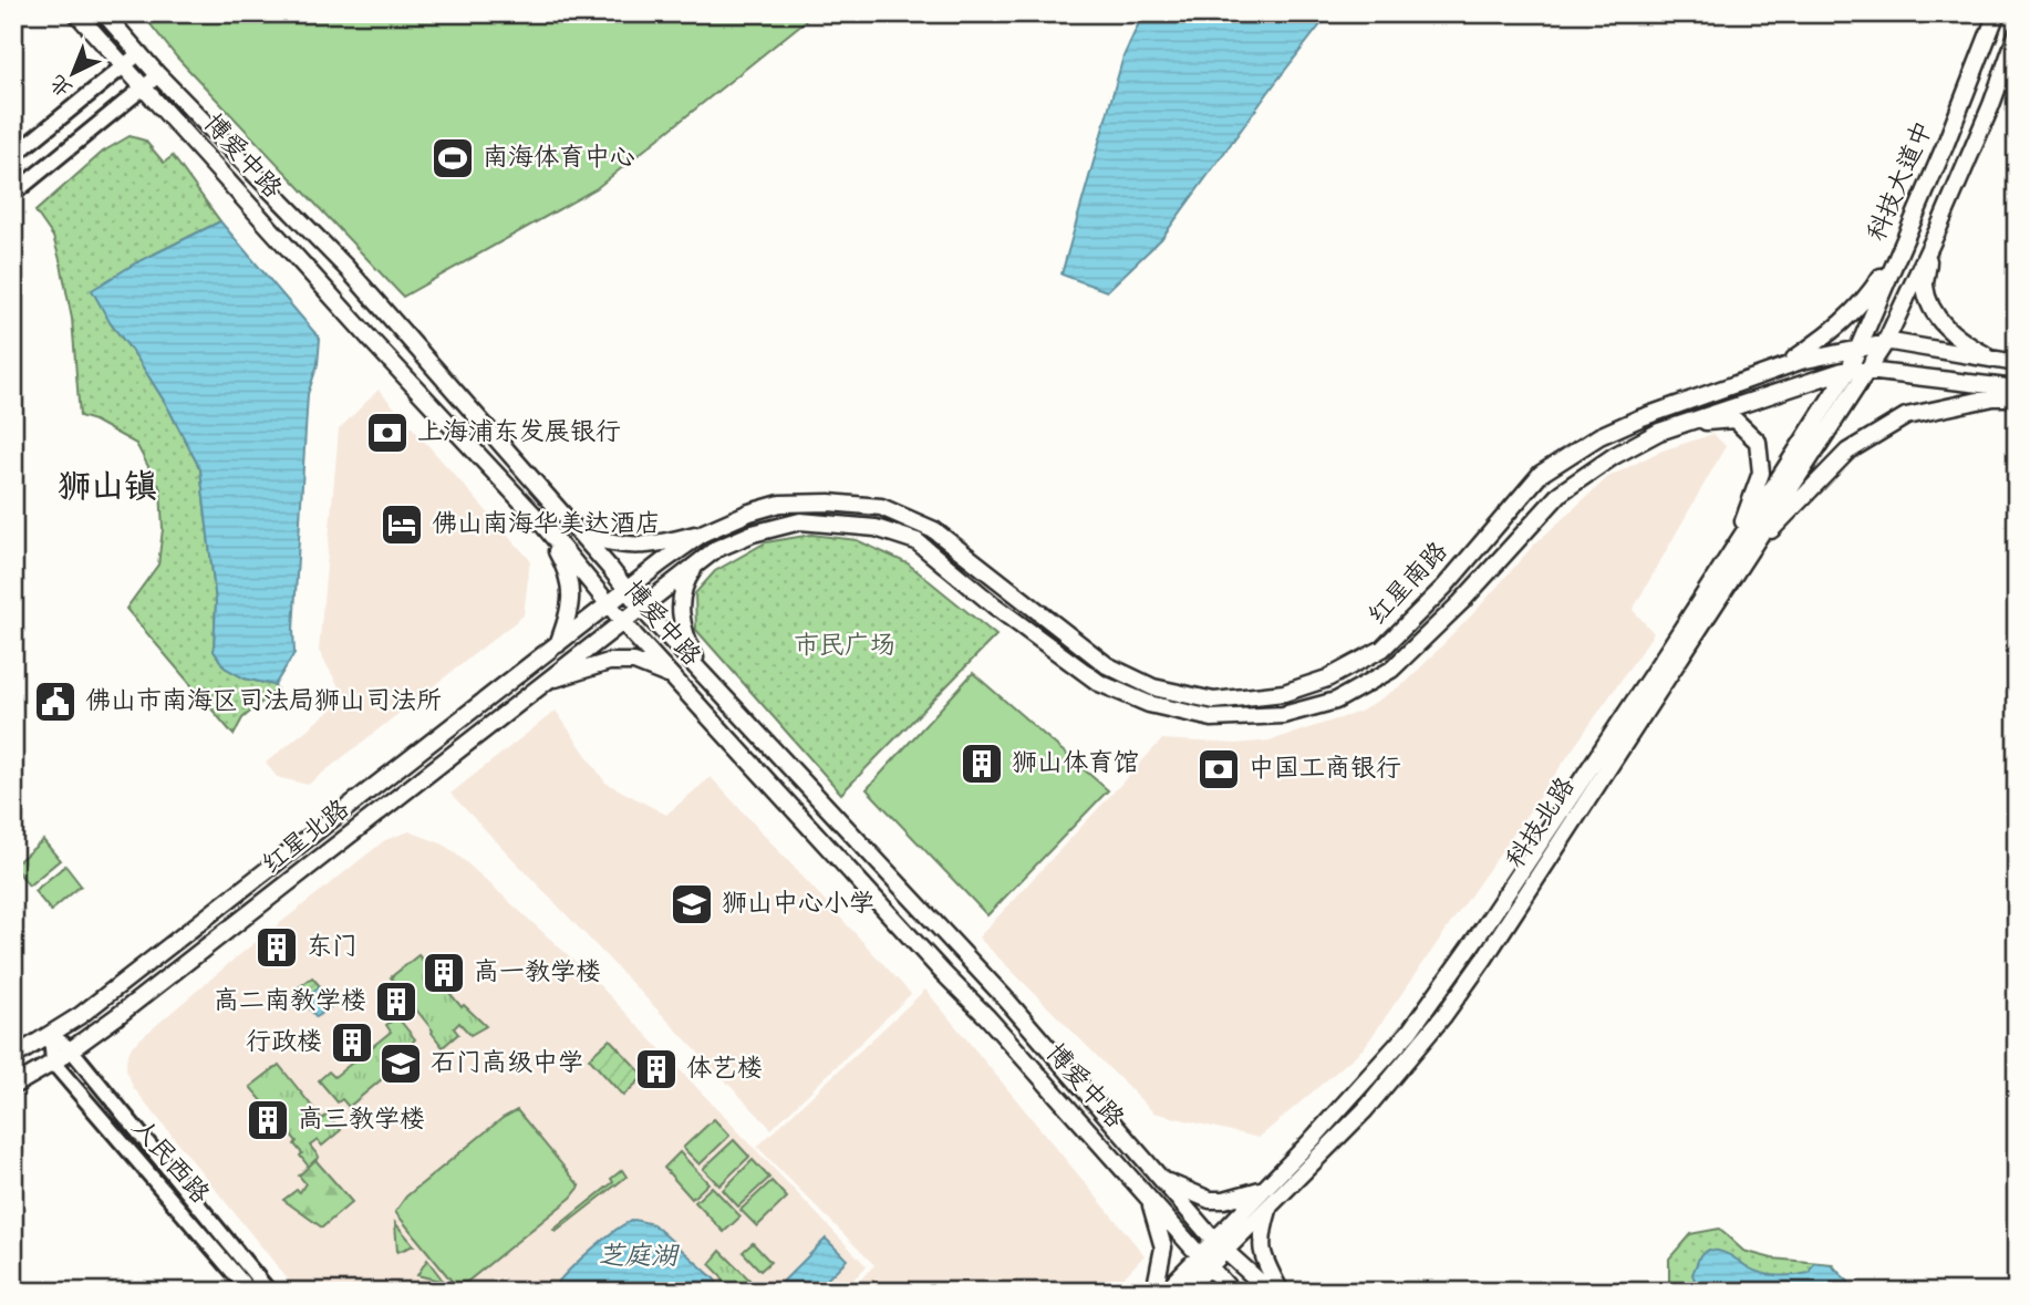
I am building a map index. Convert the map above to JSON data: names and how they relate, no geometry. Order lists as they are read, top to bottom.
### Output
{
  "streets": {
    "main road": [
      "博爱中路",
      "科技大道中",
      "红星南路",
      "科技北路",
      "红星北路"
    ],
    "street": ["人民西路"]
  },
  "crossings": [
    ["博爱中路", "红星南路"],
    ["博爱中路", "科技北路"],
    ["博爱中路", "红星北路"],
    ["科技大道中", "红星南路"],
    ["科技大道中", "科技北路"],
    ["红星南路", "科技北路"],
    ["红星南路", "红星北路"],
    ["红星北路", "人民西路"]
  ],
  "districts": ["狮山镇"],
  "water": ["芝庭湖"],
  "parks": ["市民广场"],
  "places": {
    "sports": ["南海体育中心"],
    "bank": ["上海浦东发展银行", "中国工商银行"],
    "hotel": ["佛山南海华美达酒店"],
    "public building": ["佛山市南海区司法局狮山司法所"],
    "building": [
      "狮山体育馆",
      "东门",
      "高一教学楼",
      "高二南教学楼",
      "行政楼",
      "体艺楼",
      "高三教学楼"
    ],
    "school or university": ["狮山中心小学", "石门高级中学"]
  },
  "north": "bottom left"
}
